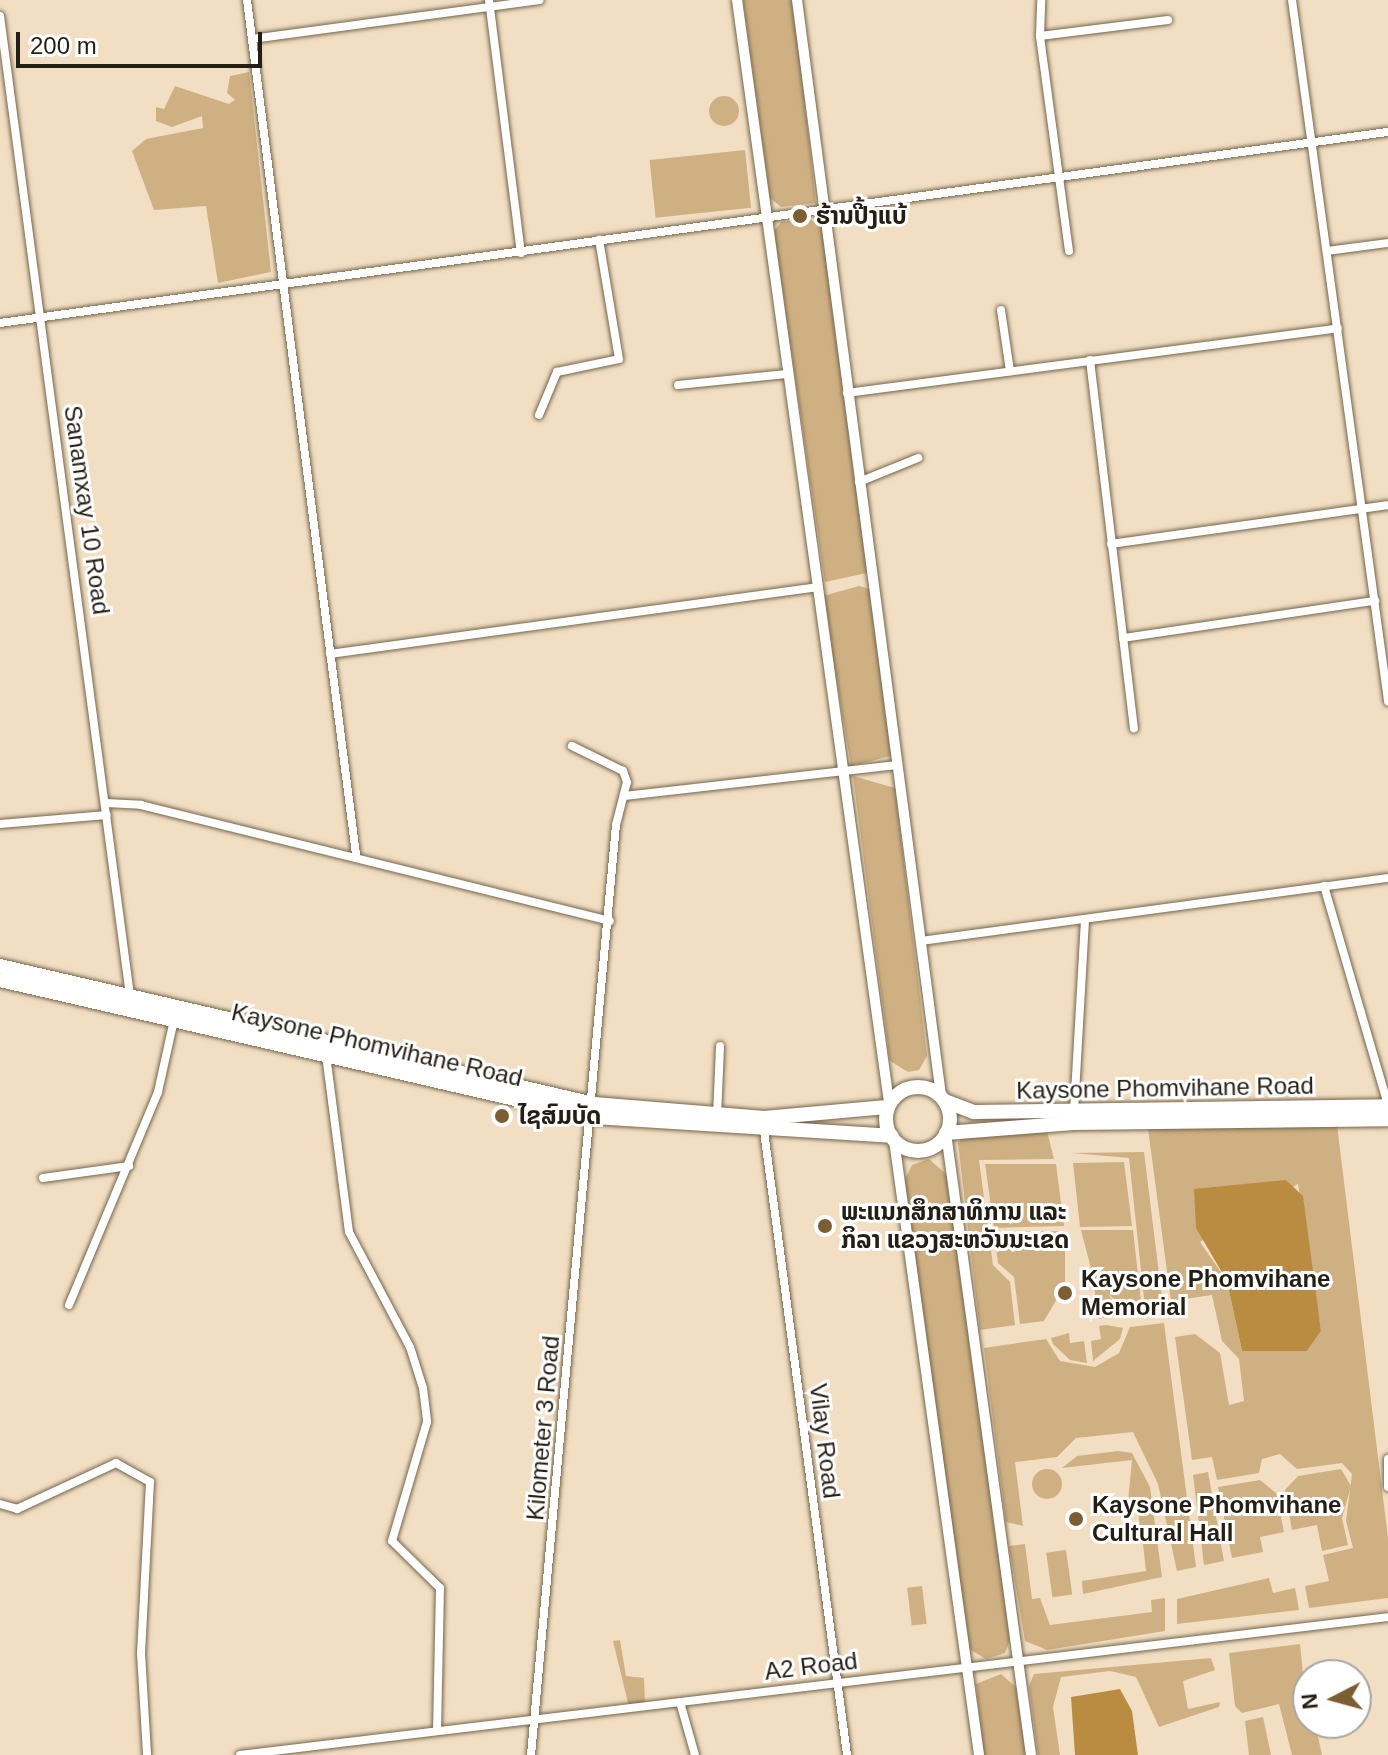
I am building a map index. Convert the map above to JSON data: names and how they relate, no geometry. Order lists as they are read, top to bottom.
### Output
{
  "streets": {
    "highway": ["Kaysone Phomvihane Road"],
    "street": [
      "Sanamxay 10 Road",
      "Kilometer 3 Road",
      "Vilay Road",
      "A2 Road"
    ]
  },
  "crossings": [
    ["Sanamxay 10 Road", "Kaysone Phomvihane Road"],
    ["Kaysone Phomvihane Road", "Kilometer 3 Road"],
    ["Kaysone Phomvihane Road", "Vilay Road"],
    ["Kilometer 3 Road", "A2 Road"],
    ["Vilay Road", "A2 Road"]
  ],
  "places": [
    "ຮ້ານປີ້ງແບ້",
    "ໄຊສົມບັດ",
    "ພະແນກສຶກສາທິການ ແລະ ກິລາ ແຂວງສະຫວັນນະເຂດ",
    "Kaysone Phomvihane Memorial",
    "Kaysone Phomvihane Cultural Hall"
  ],
  "scale_bar": "200 m",
  "north": "left"
}
